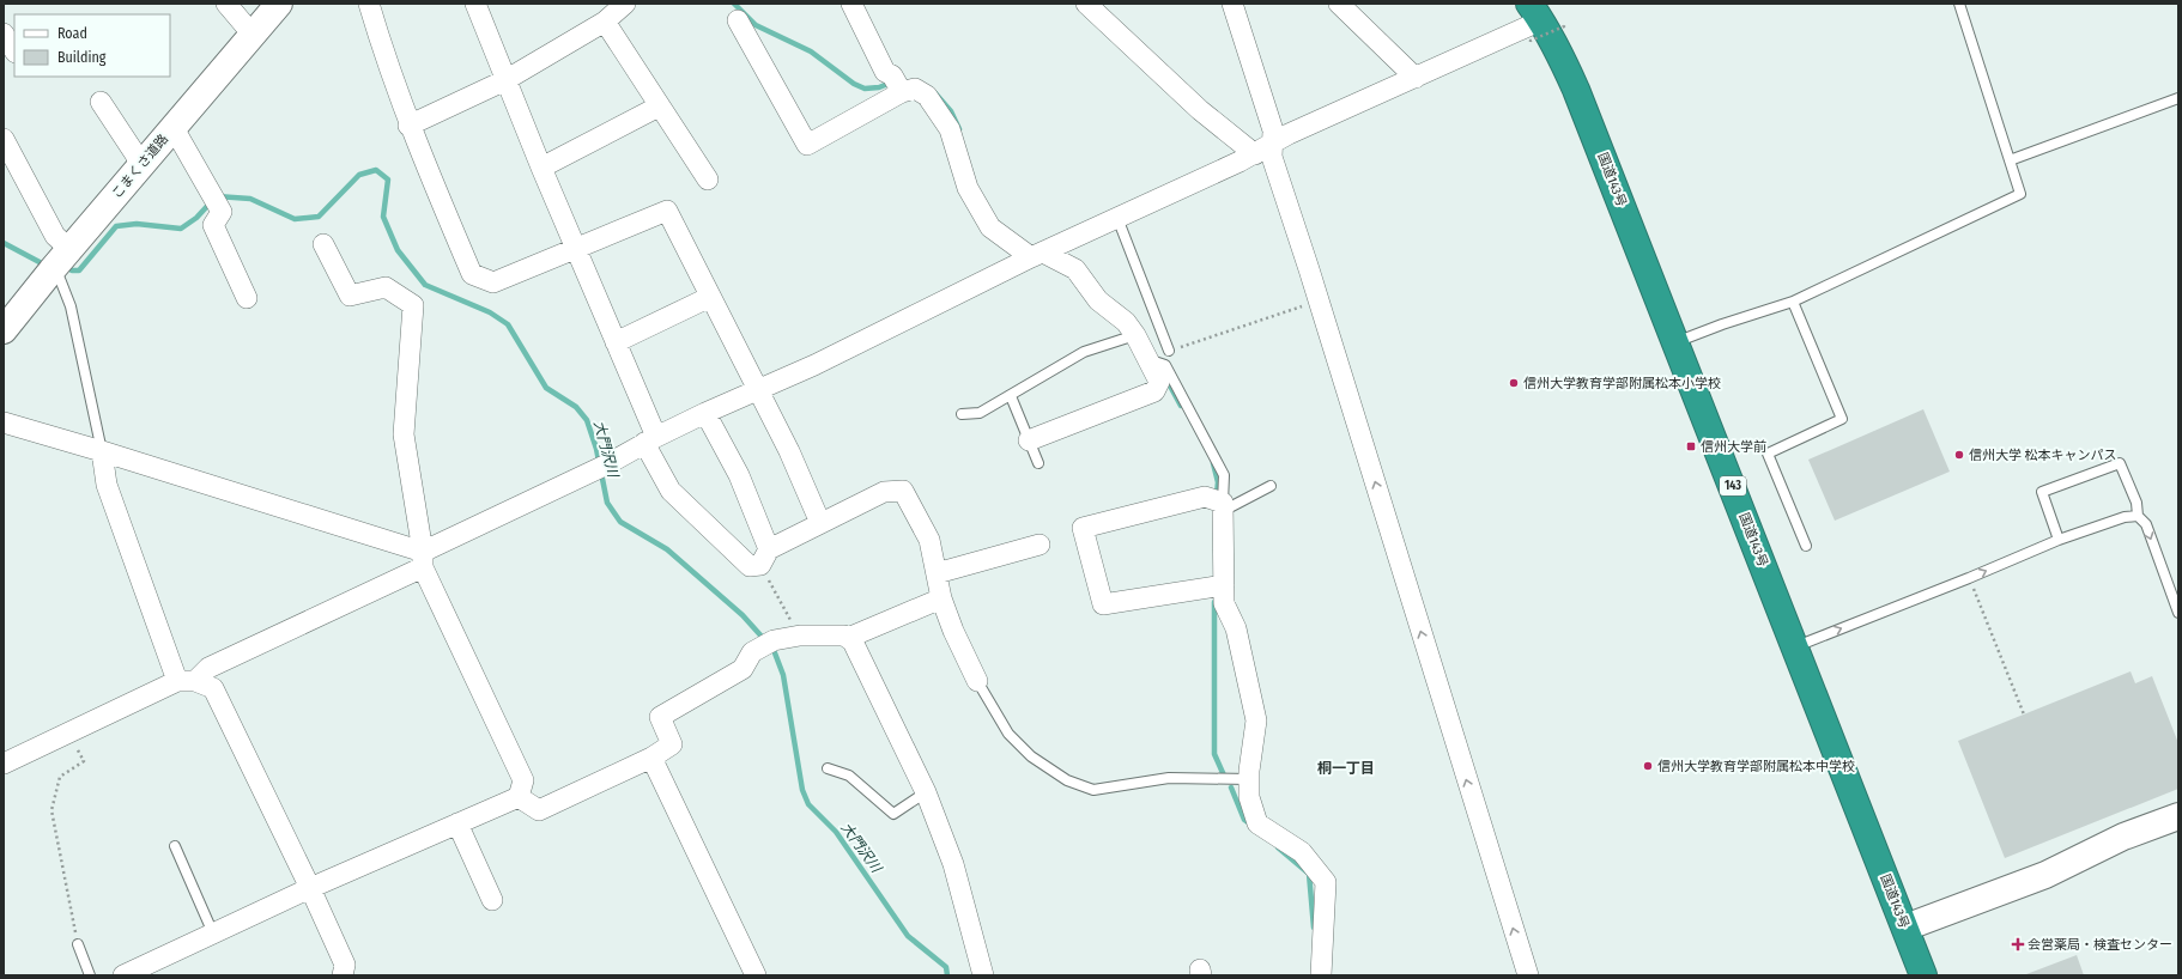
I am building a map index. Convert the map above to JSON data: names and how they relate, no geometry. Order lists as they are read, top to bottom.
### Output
{
  "streets": {
    "highway": ["国道143号", "143"],
    "street": ["こまくさ道路"]
  },
  "districts": ["桐一丁目"],
  "water": ["大門沢川"],
  "places": {
    "other": ["信州大学教育学部附属松本小学校", "信州大学 松本キャンパス", "信州大学教育学部附属松本中学校"],
    "transit": ["信州大学前"],
    "health": ["会営薬局・検査センター"]
  },
  "legend": ["Road", "Building"]
}
